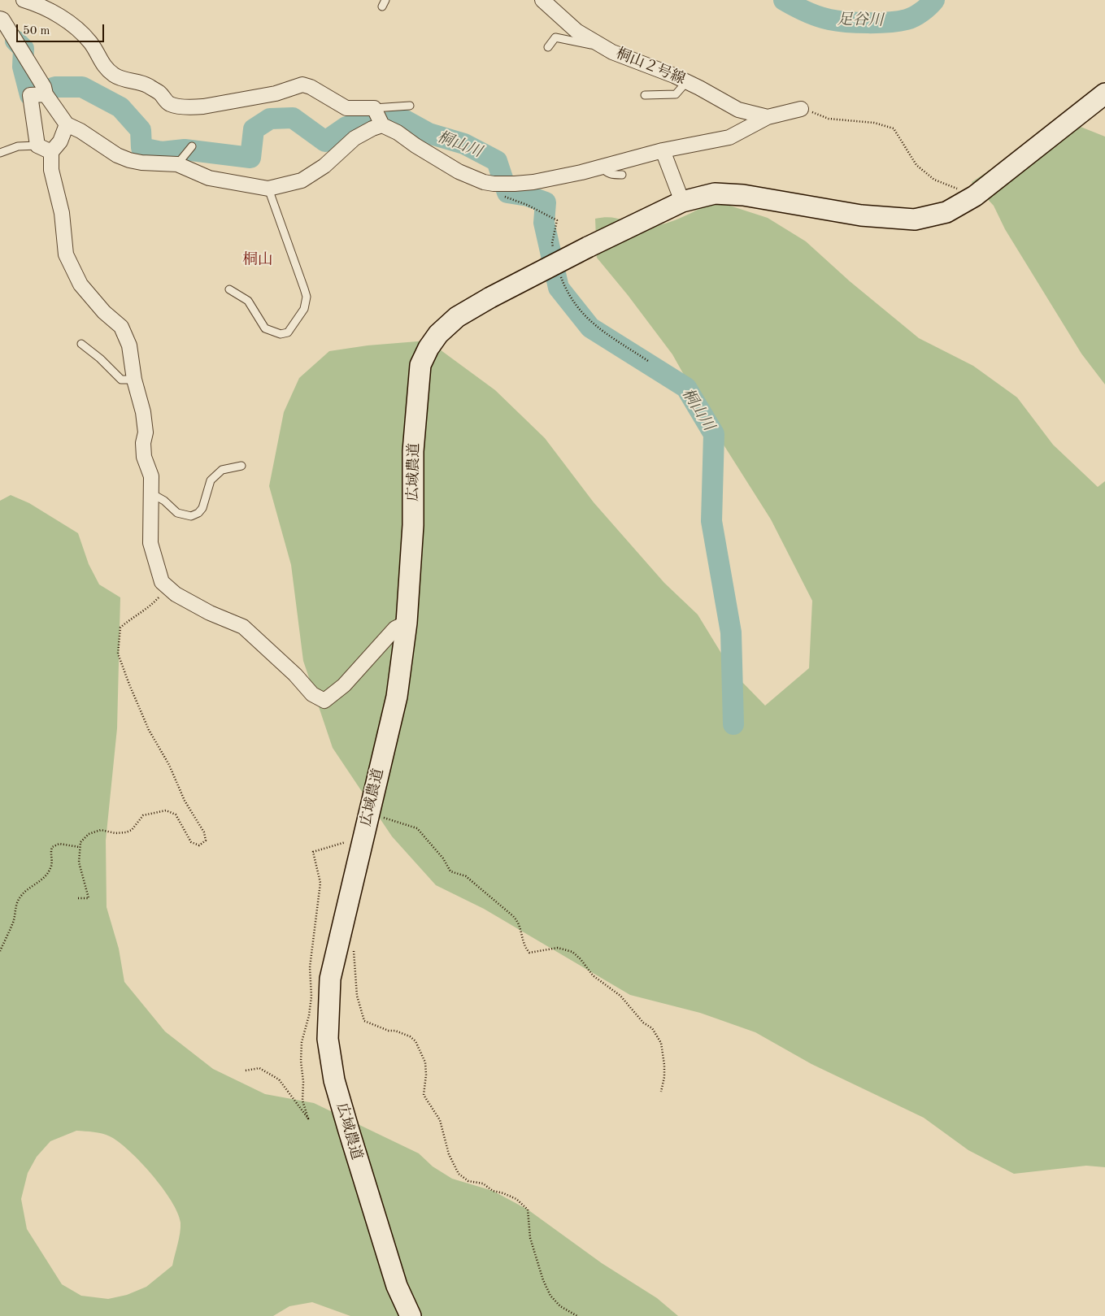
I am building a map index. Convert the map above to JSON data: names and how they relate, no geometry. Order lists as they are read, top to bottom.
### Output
{
  "streets": {
    "street": ["桐山２号線", "広域農道"]
  },
  "districts": ["桐山"],
  "water": ["足谷川", "桐山川"],
  "scale_bar": "50 m"
}
